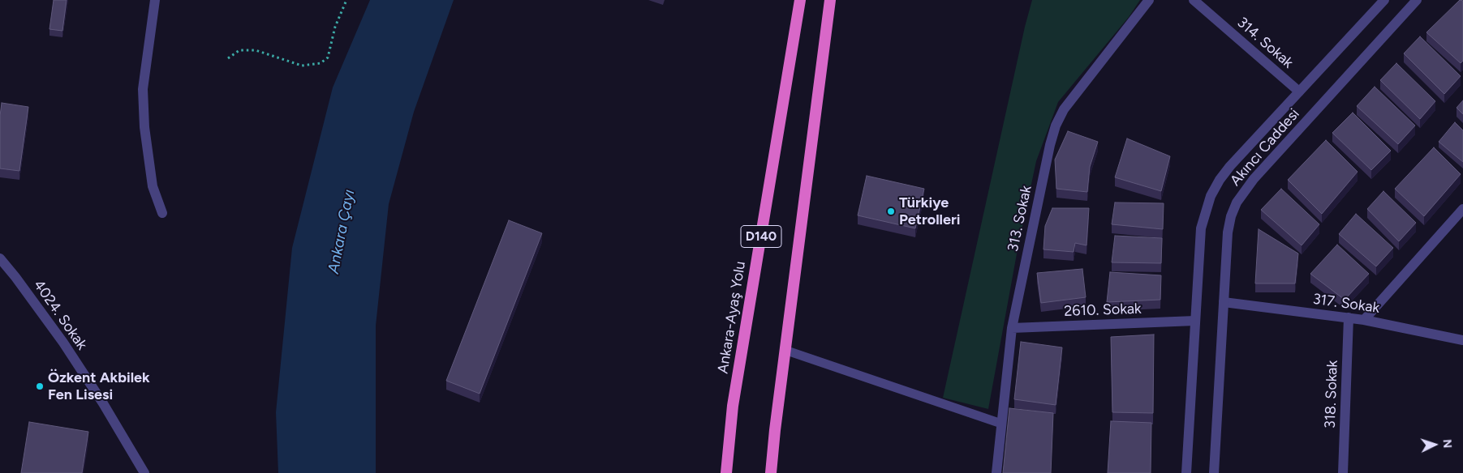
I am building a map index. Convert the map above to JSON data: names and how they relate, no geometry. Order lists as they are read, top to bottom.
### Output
{
  "streets": {
    "highway": ["D140", "Ankara-Ayaş Yolu"],
    "street": [
      "314. Sokak",
      "Akıncı Caddesi",
      "313. Sokak",
      "317. Sokak",
      "2610. Sokak",
      "4024. Sokak",
      "318. Sokak"
    ]
  },
  "crossings": [
    ["314. Sokak", "Akıncı Caddesi"],
    ["Akıncı Caddesi", "317. Sokak"],
    ["Akıncı Caddesi", "2610. Sokak"],
    ["313. Sokak", "2610. Sokak"],
    ["317. Sokak", "318. Sokak"]
  ],
  "water": ["Ankara Çayı"],
  "places": ["Türkiye Petrolleri", "Özkent Akbilek Fen Lisesi"],
  "north": "right"
}
